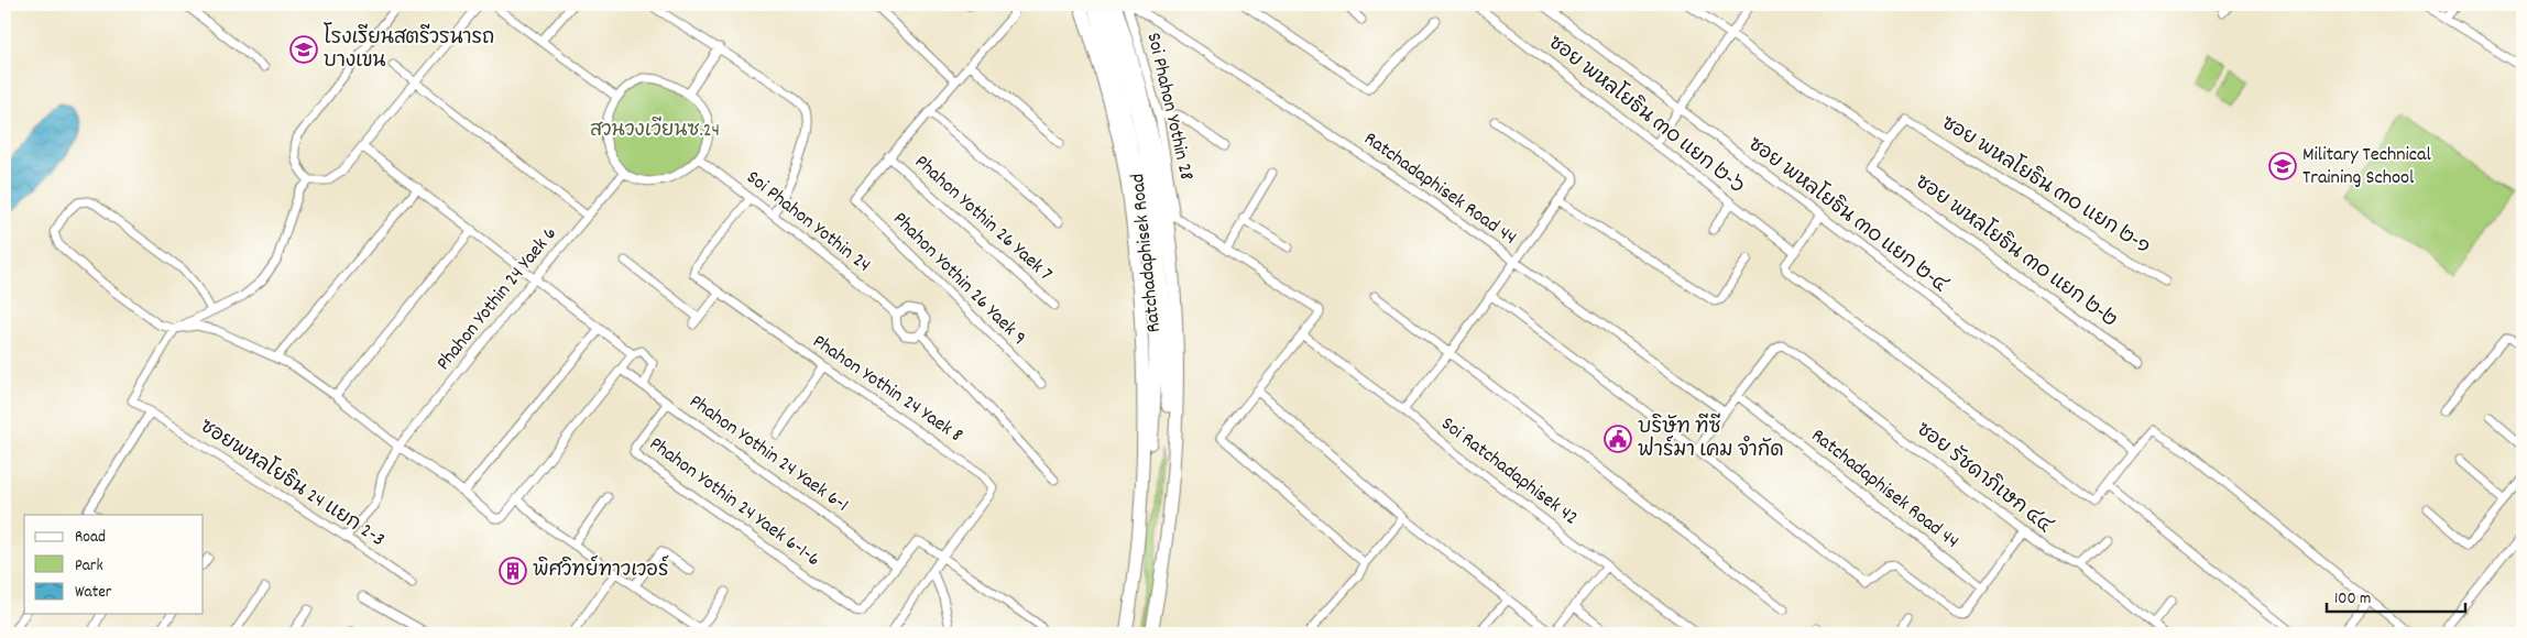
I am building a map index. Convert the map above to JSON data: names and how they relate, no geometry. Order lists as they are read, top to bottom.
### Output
{
  "streets": {
    "main road": ["Ratchadaphisek Road"],
    "street": [
      "Soi Phahon Yothin 28",
      "ซอย พหลโยธิน ๓๐ แยก ๒-๖",
      "ซอย พหลโยธิน ๓๐ แยก ๒-๑",
      "Ratchadaphisek Road 44",
      "ซอย พหลโยธิน ๓๐ แยก ๒-๔",
      "Phahon Yothin 26 Yaek 7",
      "Soi Phahon Yothin 24",
      "ซอย พหลโยธิน ๓๐ แยก ๒-๒",
      "Phahon Yothin 26 Yaek 9",
      "Phahon Yothin 24 Yaek 6",
      "Phahon Yothin 24 Yaek 8",
      "Phahon Yothin 24 Yaek 6-1",
      "Soi Ratchadaphisek 42",
      "ซอย รัชดาภิเษก ๔๔",
      "ซอยพหลโยธิน 24 แยก 2-3",
      "Phahon Yothin 24 Yaek 6-1-6"
    ]
  },
  "crossings": [
    ["Soi Phahon Yothin 28", "Ratchadaphisek Road 44"],
    ["Soi Phahon Yothin 28", "Ratchadaphisek Road"],
    ["ซอย พหลโยธิน ๓๐ แยก ๒-๑", "ซอย พหลโยธิน ๓๐ แยก ๒-๒"],
    ["Ratchadaphisek Road 44", "ซอย รัชดาภิเษก ๔๔"],
    ["Phahon Yothin 26 Yaek 7", "Phahon Yothin 26 Yaek 9"],
    ["Soi Phahon Yothin 24", "Phahon Yothin 24 Yaek 6"],
    ["Soi Phahon Yothin 24", "Phahon Yothin 24 Yaek 8"],
    ["Phahon Yothin 24 Yaek 6", "ซอยพหลโยธิน 24 แยก 2-3"],
    ["Phahon Yothin 24 Yaek 6-1", "Phahon Yothin 24 Yaek 6-1-6"]
  ],
  "parks": ["สวนวงเวียนซ.24"],
  "places": {
    "school or university": ["โรงเรียนสตรีวรนารถ บางเขน", "Military Technical Training School"],
    "public building": ["บริษัท ทีซี ฟาร์มา เคม จำกัด"],
    "building": ["พิศวิทย์ทาวเวอร์"]
  },
  "legend": ["Road", "Park", "Water"],
  "scale_bar": "100 m"
}
